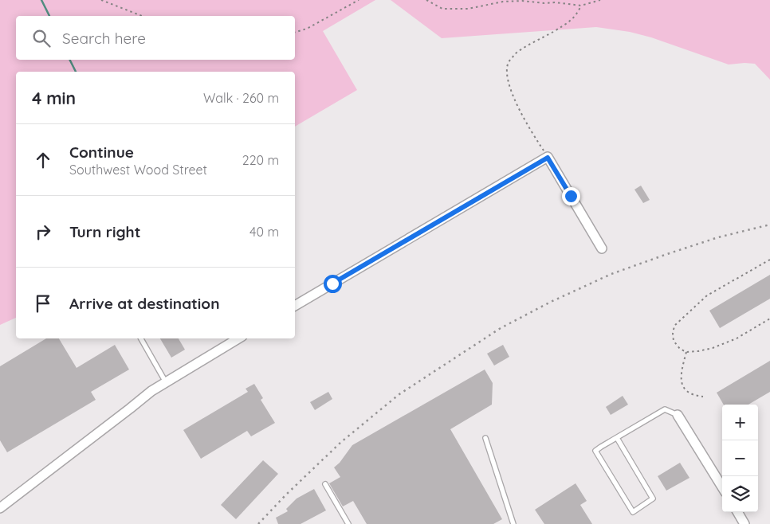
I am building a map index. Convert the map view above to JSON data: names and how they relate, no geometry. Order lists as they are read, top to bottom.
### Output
{
  "page": {
    "search": "Search here",
    "heading": ["4 min", "Walk · 260 m"],
    "list": [
      ["Continue", "Southwest Wood Street", "220 m"],
      ["Turn right", "40 m"],
      "Arrive at destination"
    ],
    "map_buttons": ["+", "−"]
  }
}
